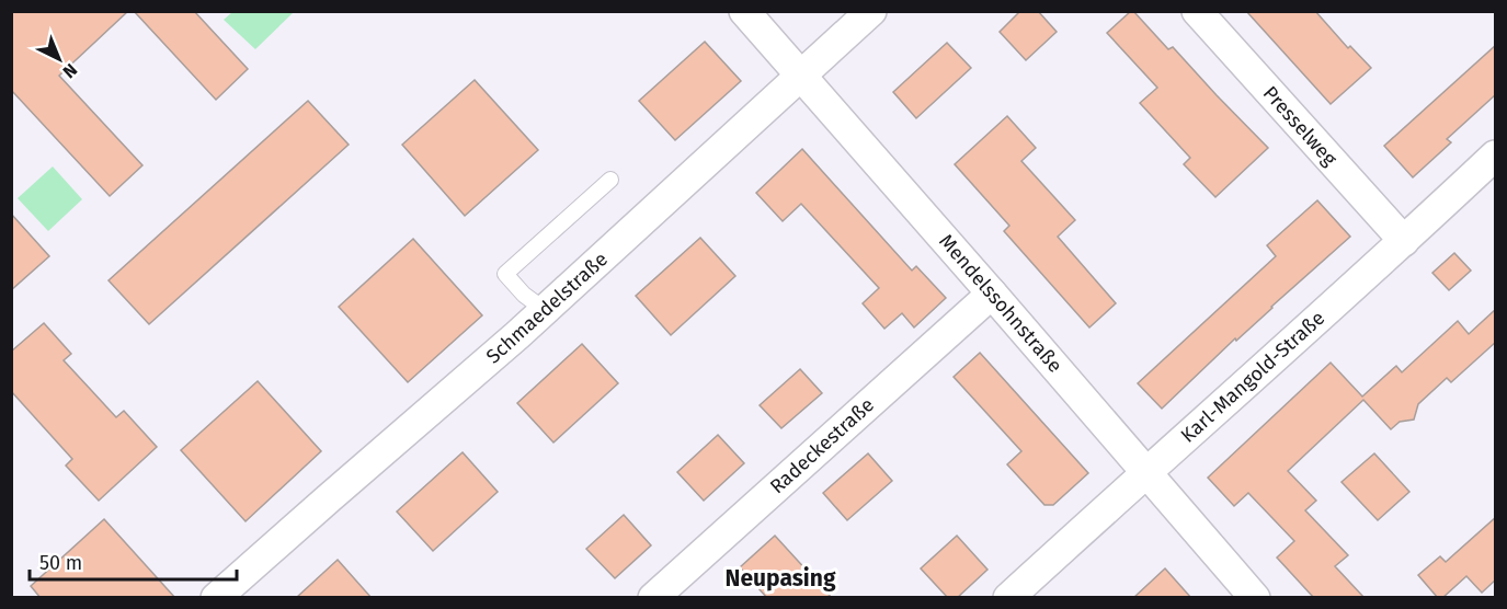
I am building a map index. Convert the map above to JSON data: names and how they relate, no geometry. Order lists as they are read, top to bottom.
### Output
{
  "streets": {
    "street": [
      "Presselweg",
      "Mendelssohnstraße",
      "Schmaedelstraße",
      "Karl-Mangold-Straße",
      "Radeckestraße"
    ]
  },
  "crossings": [
    ["Presselweg", "Karl-Mangold-Straße"],
    ["Mendelssohnstraße", "Schmaedelstraße"],
    ["Mendelssohnstraße", "Karl-Mangold-Straße"],
    ["Mendelssohnstraße", "Radeckestraße"]
  ],
  "districts": ["Neupasing"],
  "scale_bar": "50 m",
  "north": "bottom right"
}
